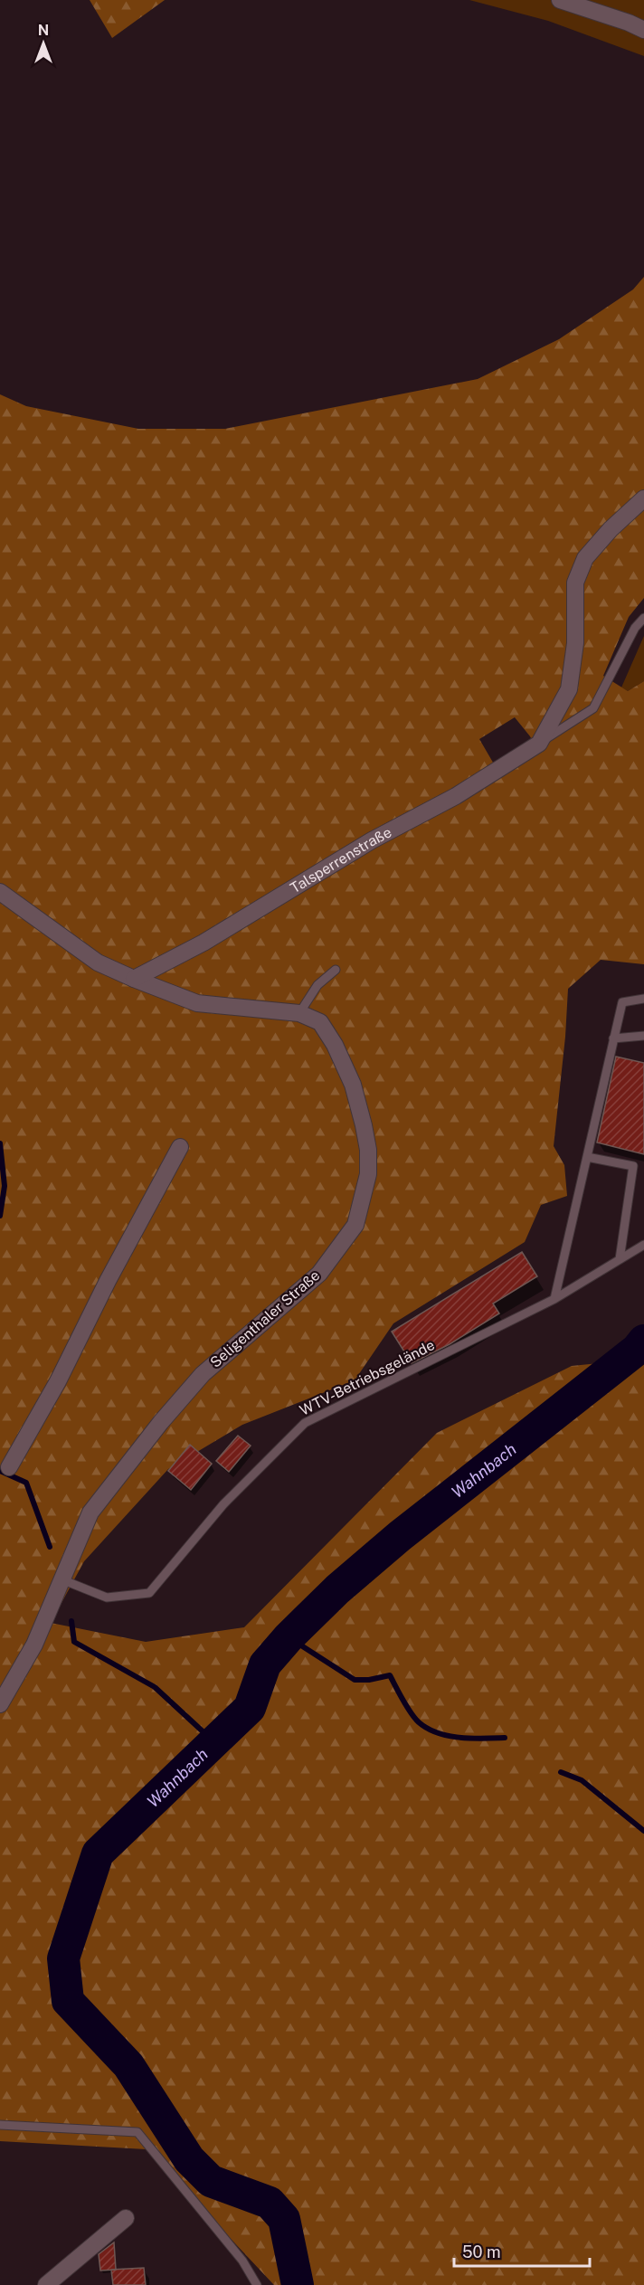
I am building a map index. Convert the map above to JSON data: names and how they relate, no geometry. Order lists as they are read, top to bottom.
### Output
{
  "streets": {
    "street": ["Talsperrenstraße", "Seligenthaler Straße"],
    "lane": ["WTV-Betriebsgelände"]
  },
  "crossings": [
    ["Talsperrenstraße", "Seligenthaler Straße"],
    ["Seligenthaler Straße", "WTV-Betriebsgelände"]
  ],
  "water": ["Wahnbach"],
  "scale_bar": "50 m",
  "north": "top"
}
